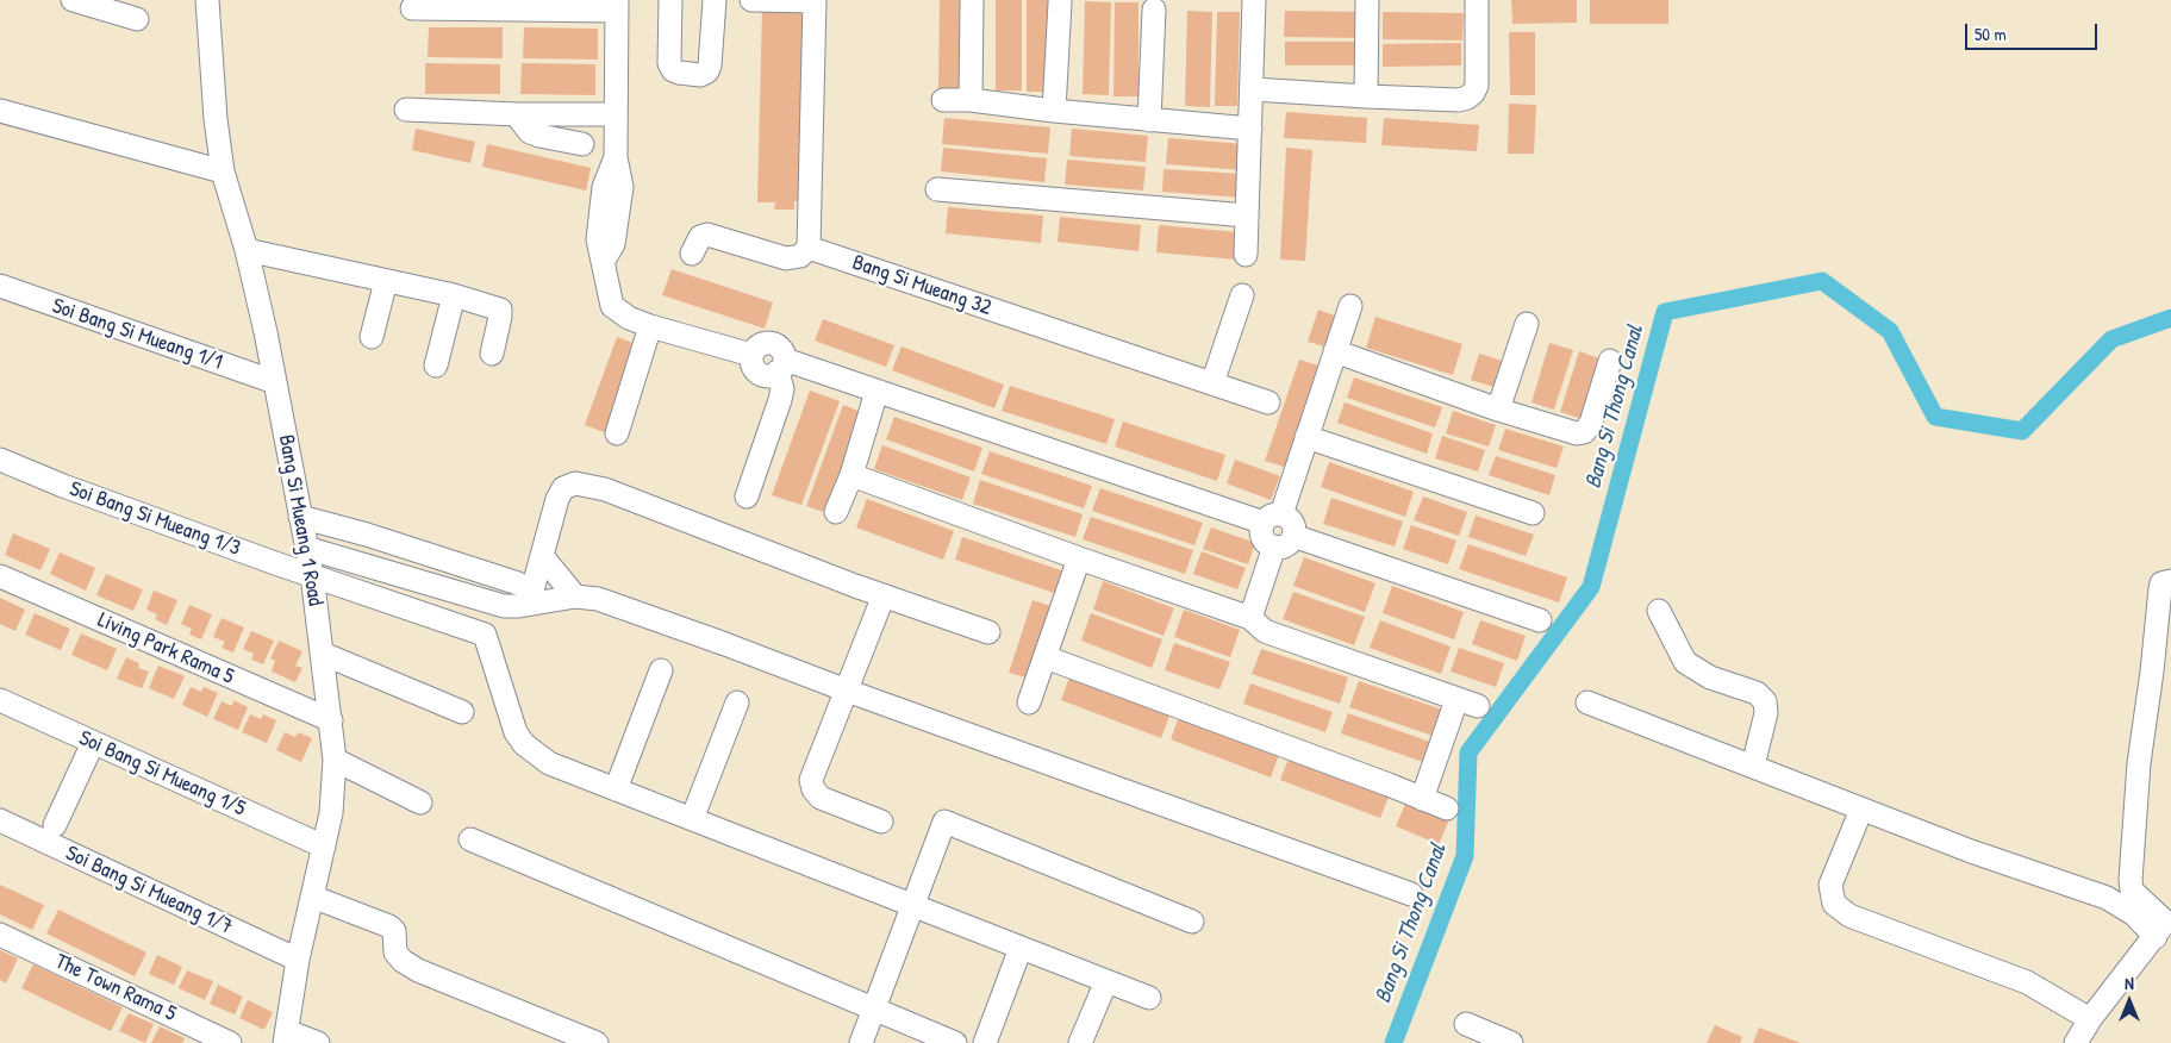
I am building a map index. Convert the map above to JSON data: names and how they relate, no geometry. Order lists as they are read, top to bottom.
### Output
{
  "streets": {
    "street": [
      "Bang Si Mueang 32",
      "Soi Bang Si Mueang 1/1",
      "Soi Bang Si Mueang 1/3",
      "Bang Si Mueang 1 Road",
      "Living Park Rama 5",
      "Soi Bang Si Mueang 1/5",
      "Soi Bang Si Mueang 1/7",
      "The Town Rama 5"
    ]
  },
  "crossings": [
    ["Soi Bang Si Mueang 1/1", "Bang Si Mueang 1 Road"],
    ["Soi Bang Si Mueang 1/3", "Bang Si Mueang 1 Road"],
    ["Bang Si Mueang 1 Road", "Living Park Rama 5"],
    ["Bang Si Mueang 1 Road", "Soi Bang Si Mueang 1/5"],
    ["Bang Si Mueang 1 Road", "Soi Bang Si Mueang 1/7"]
  ],
  "water": ["Bang Si Thong Canal"],
  "scale_bar": "50 m",
  "north": "top"
}
